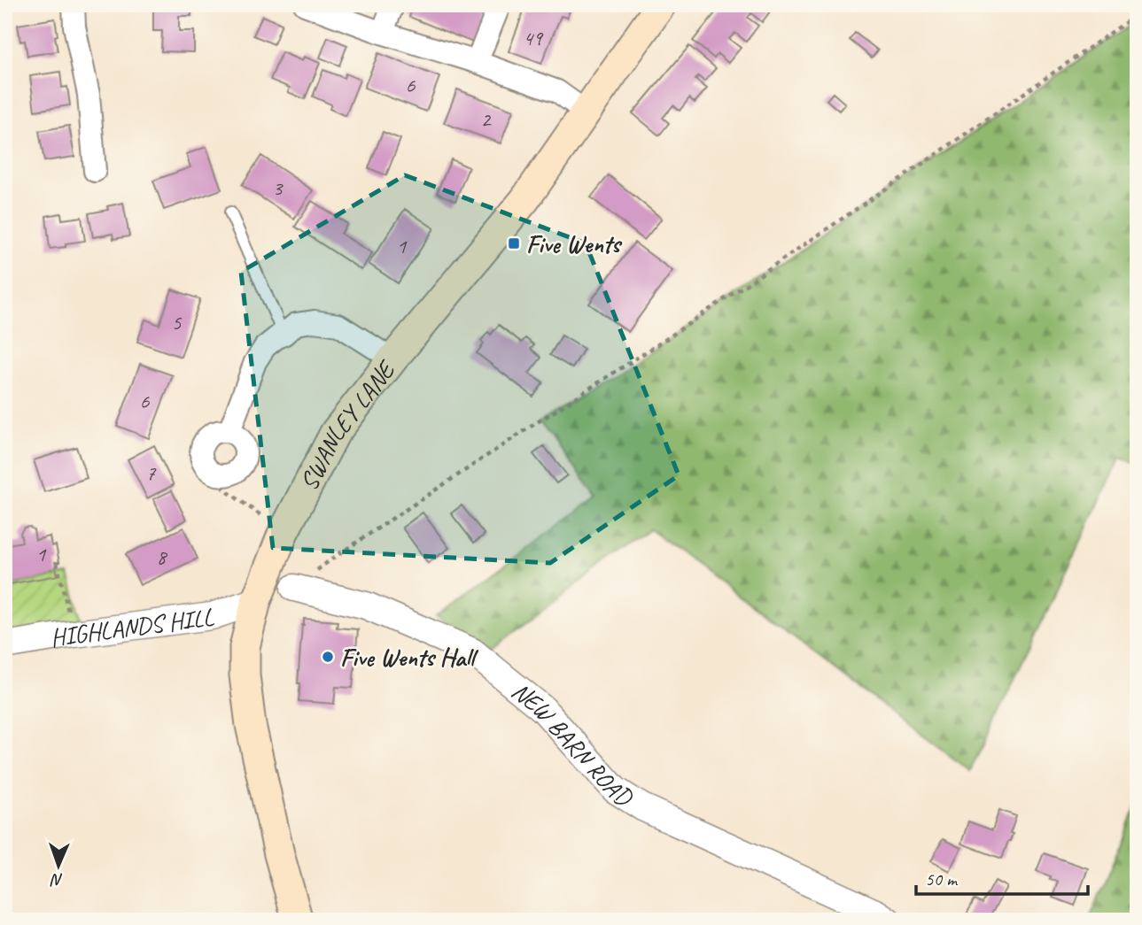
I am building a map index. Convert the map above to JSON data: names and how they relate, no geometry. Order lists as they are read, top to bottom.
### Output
{
  "streets": {
    "main road": ["SWANLEY LANE"],
    "street": ["HIGHLANDS HILL", "NEW BARN ROAD"]
  },
  "crossings": [
    ["SWANLEY LANE", "HIGHLANDS HILL"],
    ["SWANLEY LANE", "NEW BARN ROAD"],
    ["HIGHLANDS HILL", "NEW BARN ROAD"]
  ],
  "places": {
    "transit": ["Five Wents"],
    "other": ["Five Wents Hall"]
  },
  "house_numbers": [
    "49",
    "6",
    "2",
    "3",
    "1",
    "5",
    "6",
    "7",
    "1",
    "8"
  ],
  "scale_bar": "50 m",
  "north": "bottom"
}
